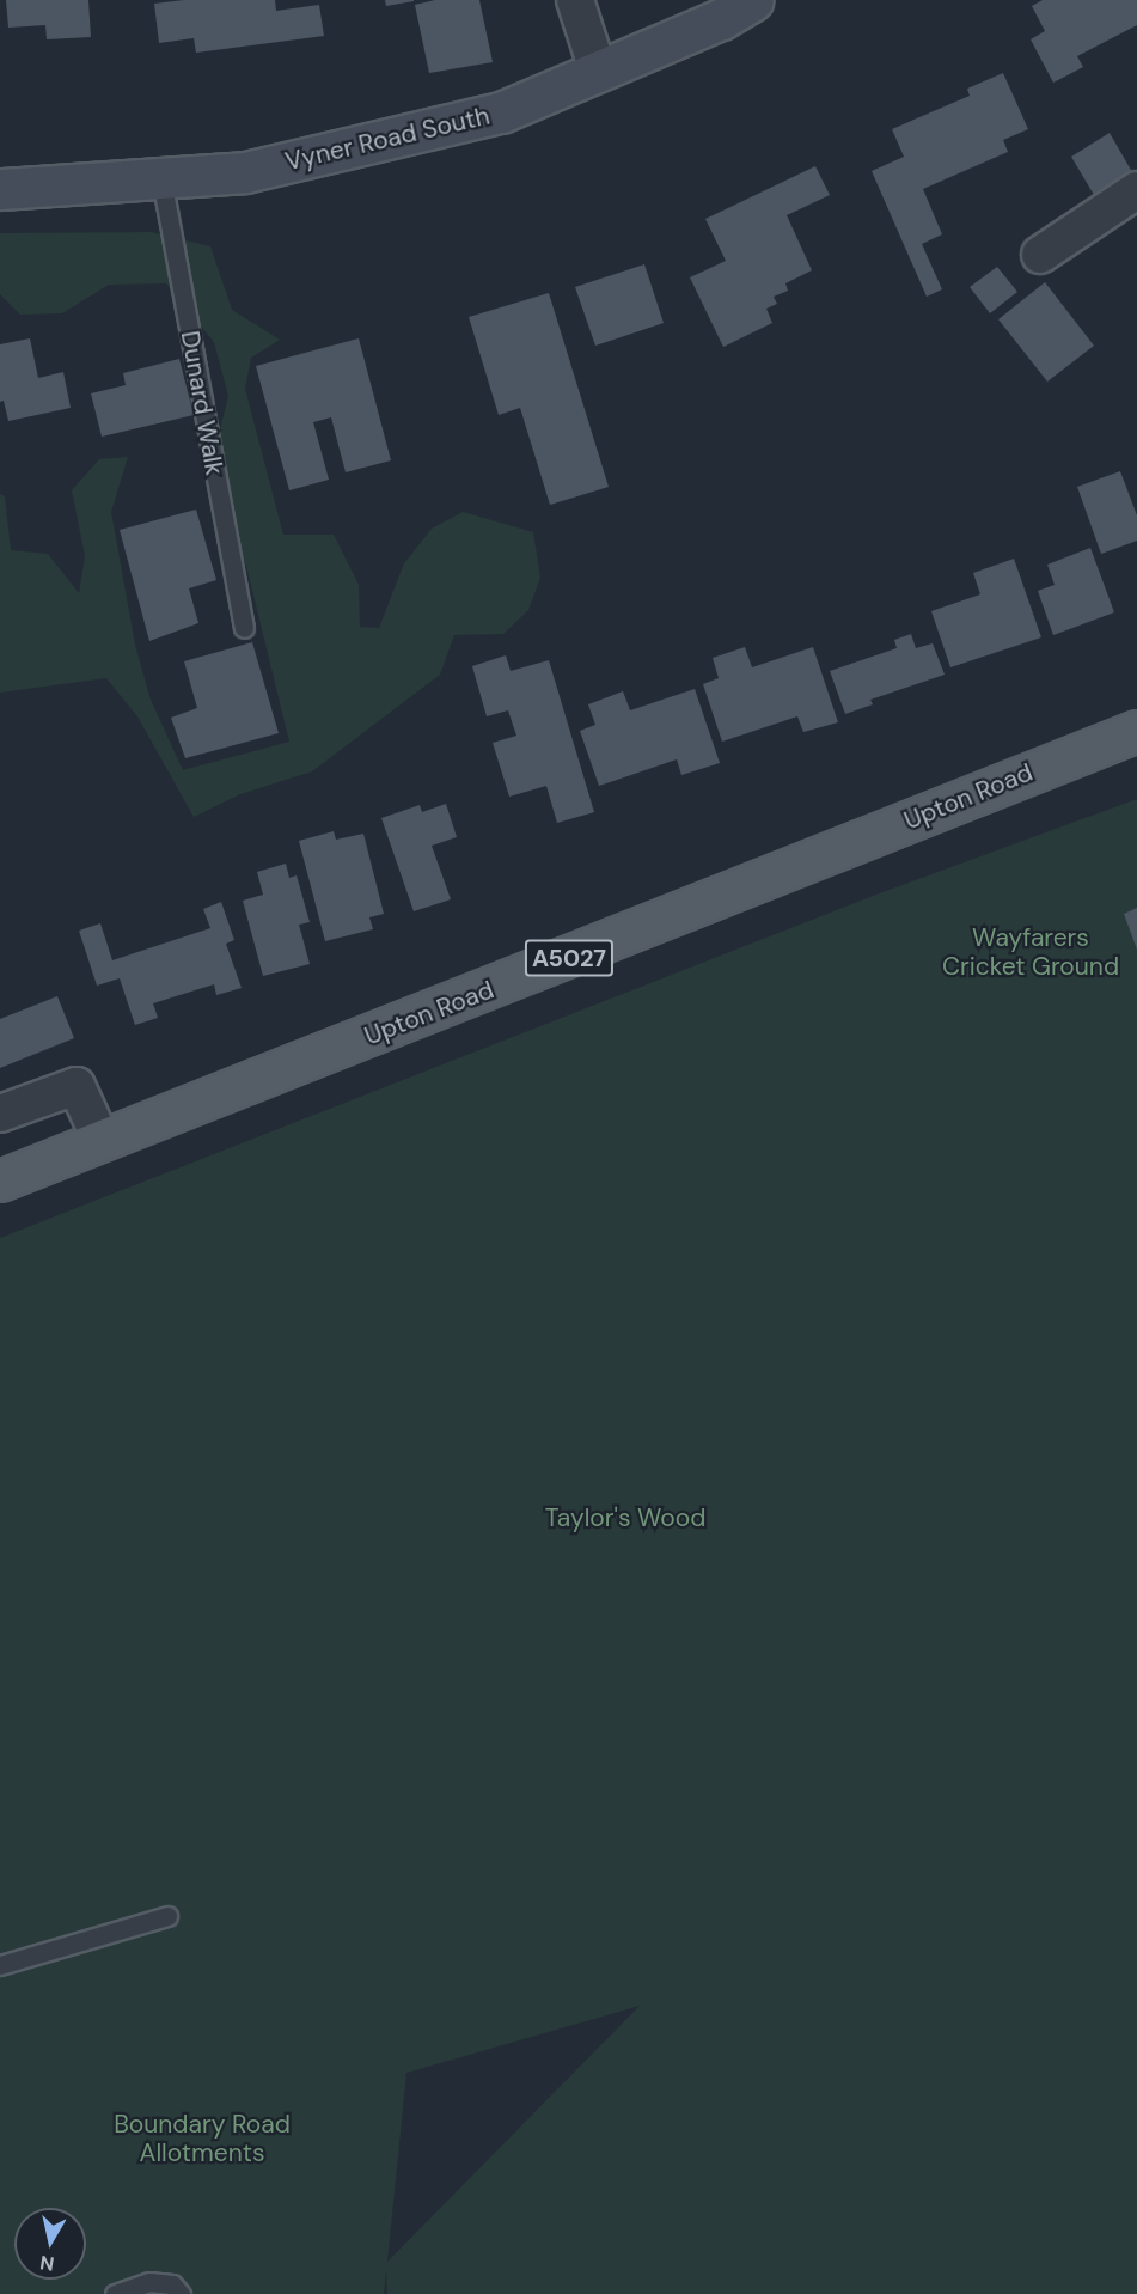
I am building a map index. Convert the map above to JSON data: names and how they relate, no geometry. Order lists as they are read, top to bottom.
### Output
{
  "streets": {
    "main road": ["Upton Road", "A5027"],
    "street": ["Vyner Road South"],
    "lane": ["Dunard Walk"]
  },
  "crossings": [
    ["Vyner Road South", "Dunard Walk"]
  ],
  "parks": ["Wayfarers Cricket Ground", "Taylor's Wood", "Boundary Road Allotments"],
  "north": "bottom"
}
